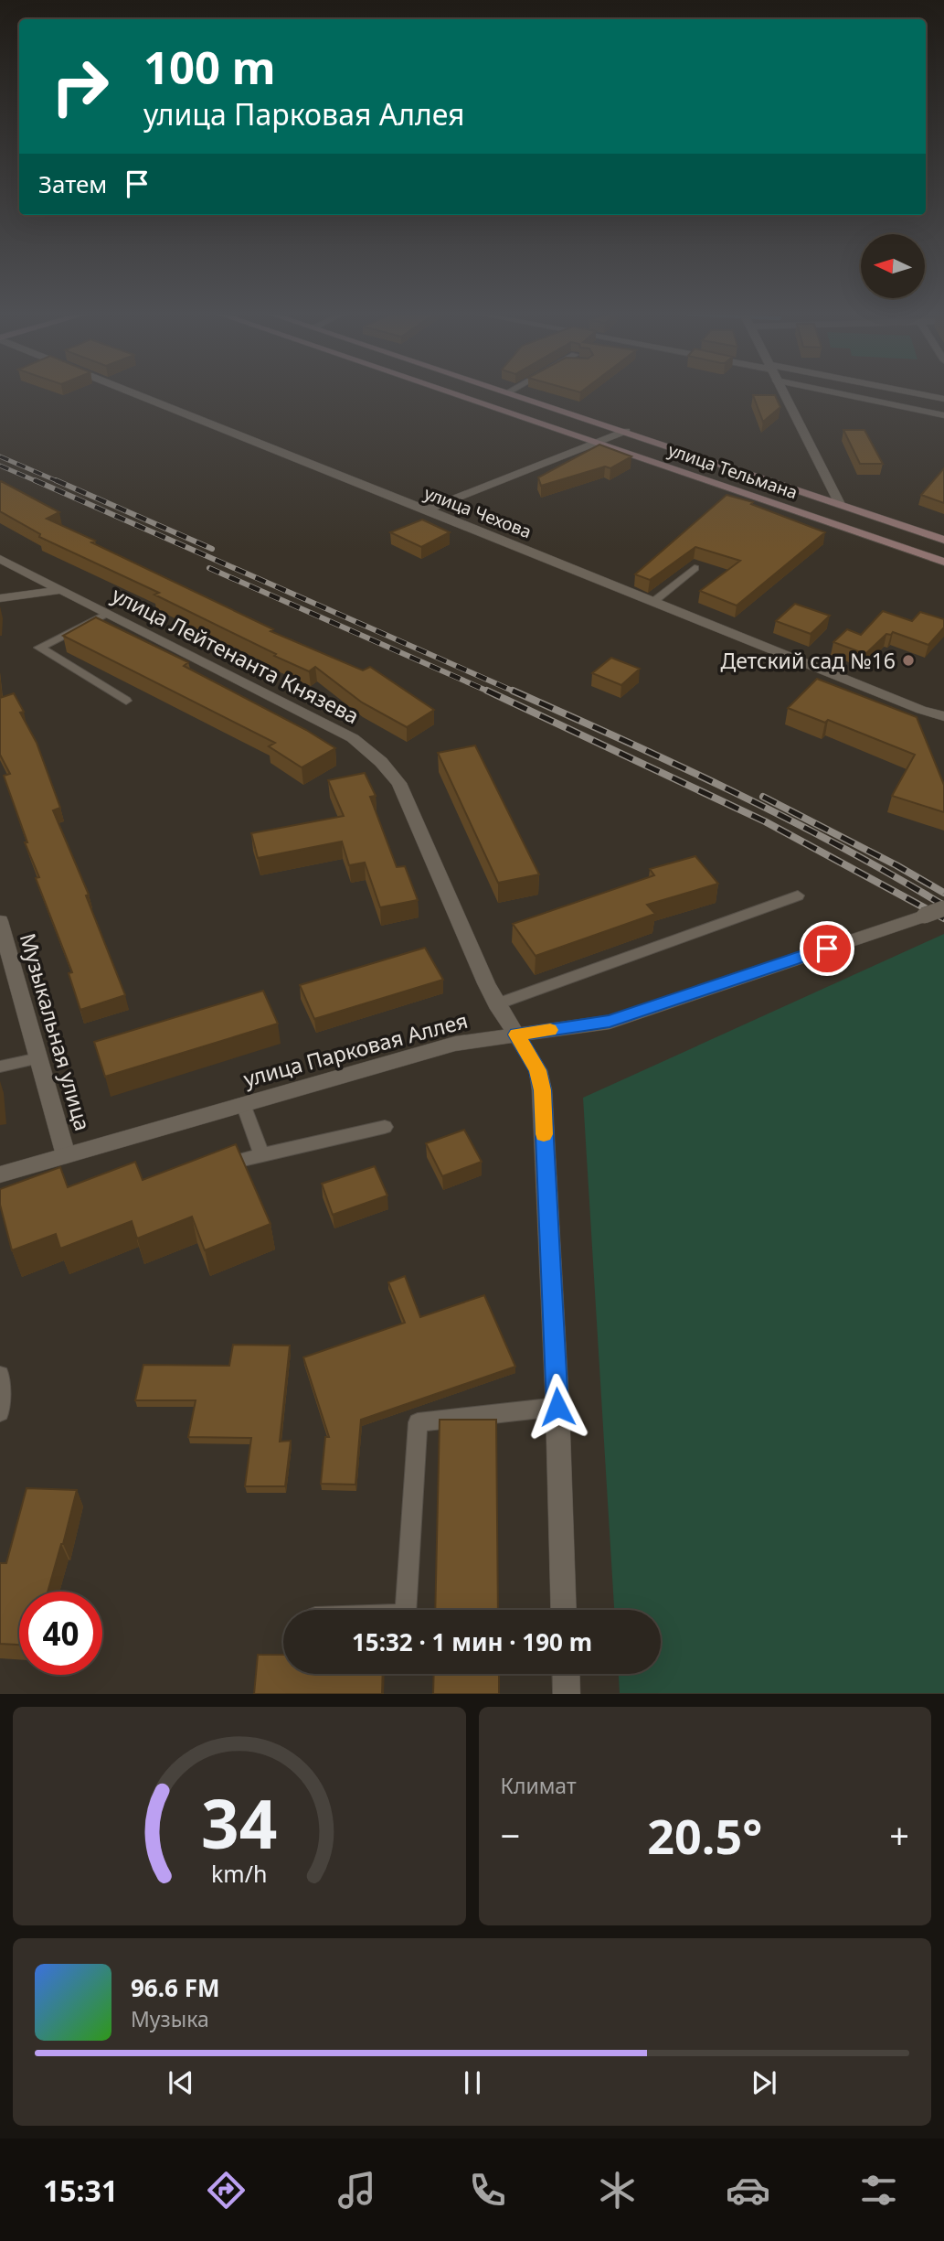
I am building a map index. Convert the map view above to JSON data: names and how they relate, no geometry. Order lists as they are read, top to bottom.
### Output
{
  "streets": {
    "main road": ["улица Тельмана"],
    "street": [
      "улица Чехова",
      "улица Лейтенанта Князева",
      "Музыкальная улица",
      "улица Парковая Аллея"
    ]
  },
  "crossings": [
    ["улица Лейтенанта Князева", "улица Парковая Аллея"],
    ["Музыкальная улица", "улица Парковая Аллея"]
  ],
  "places": ["Детский сад №16"],
  "north": "left",
  "page": {
    "turn": ["100 m", "улица Парковая Аллея"],
    "then": "Затем",
    "limit": "40",
    "trip": "15:32 · 1 мин · 190 m",
    "tile": "Климат",
    "heat": ["−", "20.5°", "+"],
    "song": ["96.6 FM", "Музыка"],
    "tabs": "15:31",
    "gauge": ["34", "km/h"]
  }
}
